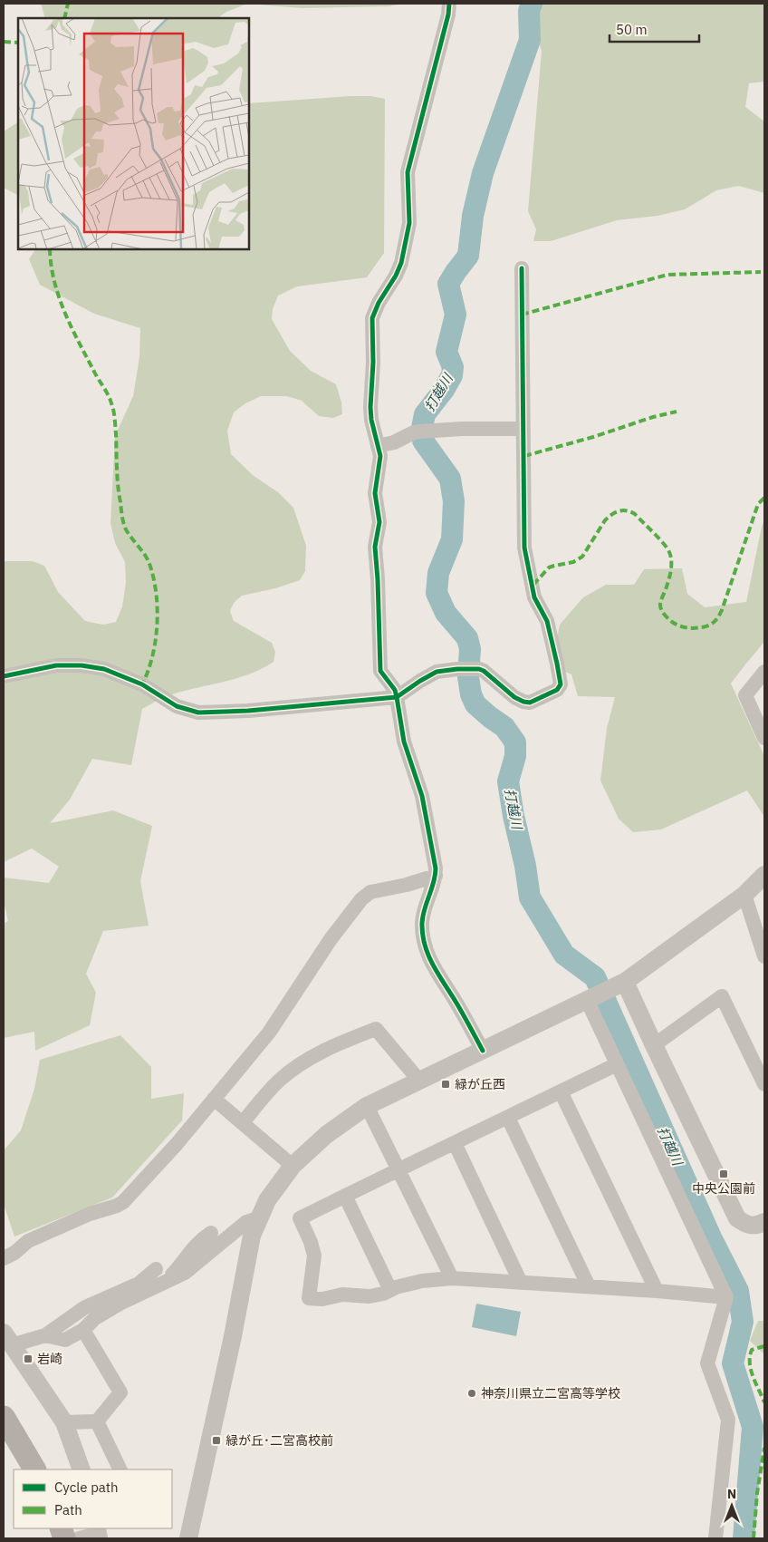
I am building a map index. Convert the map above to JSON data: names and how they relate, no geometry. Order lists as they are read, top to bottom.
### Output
{
  "water": ["打越川"],
  "places": {
    "transit": [
      "緑が丘西",
      "中央公園前",
      "岩崎",
      "緑が丘･二宮高校前"
    ],
    "other": ["神奈川県立二宮高等学校"]
  },
  "legend": ["Cycle path", "Path"],
  "scale_bar": "50 m",
  "north": "top"
}
